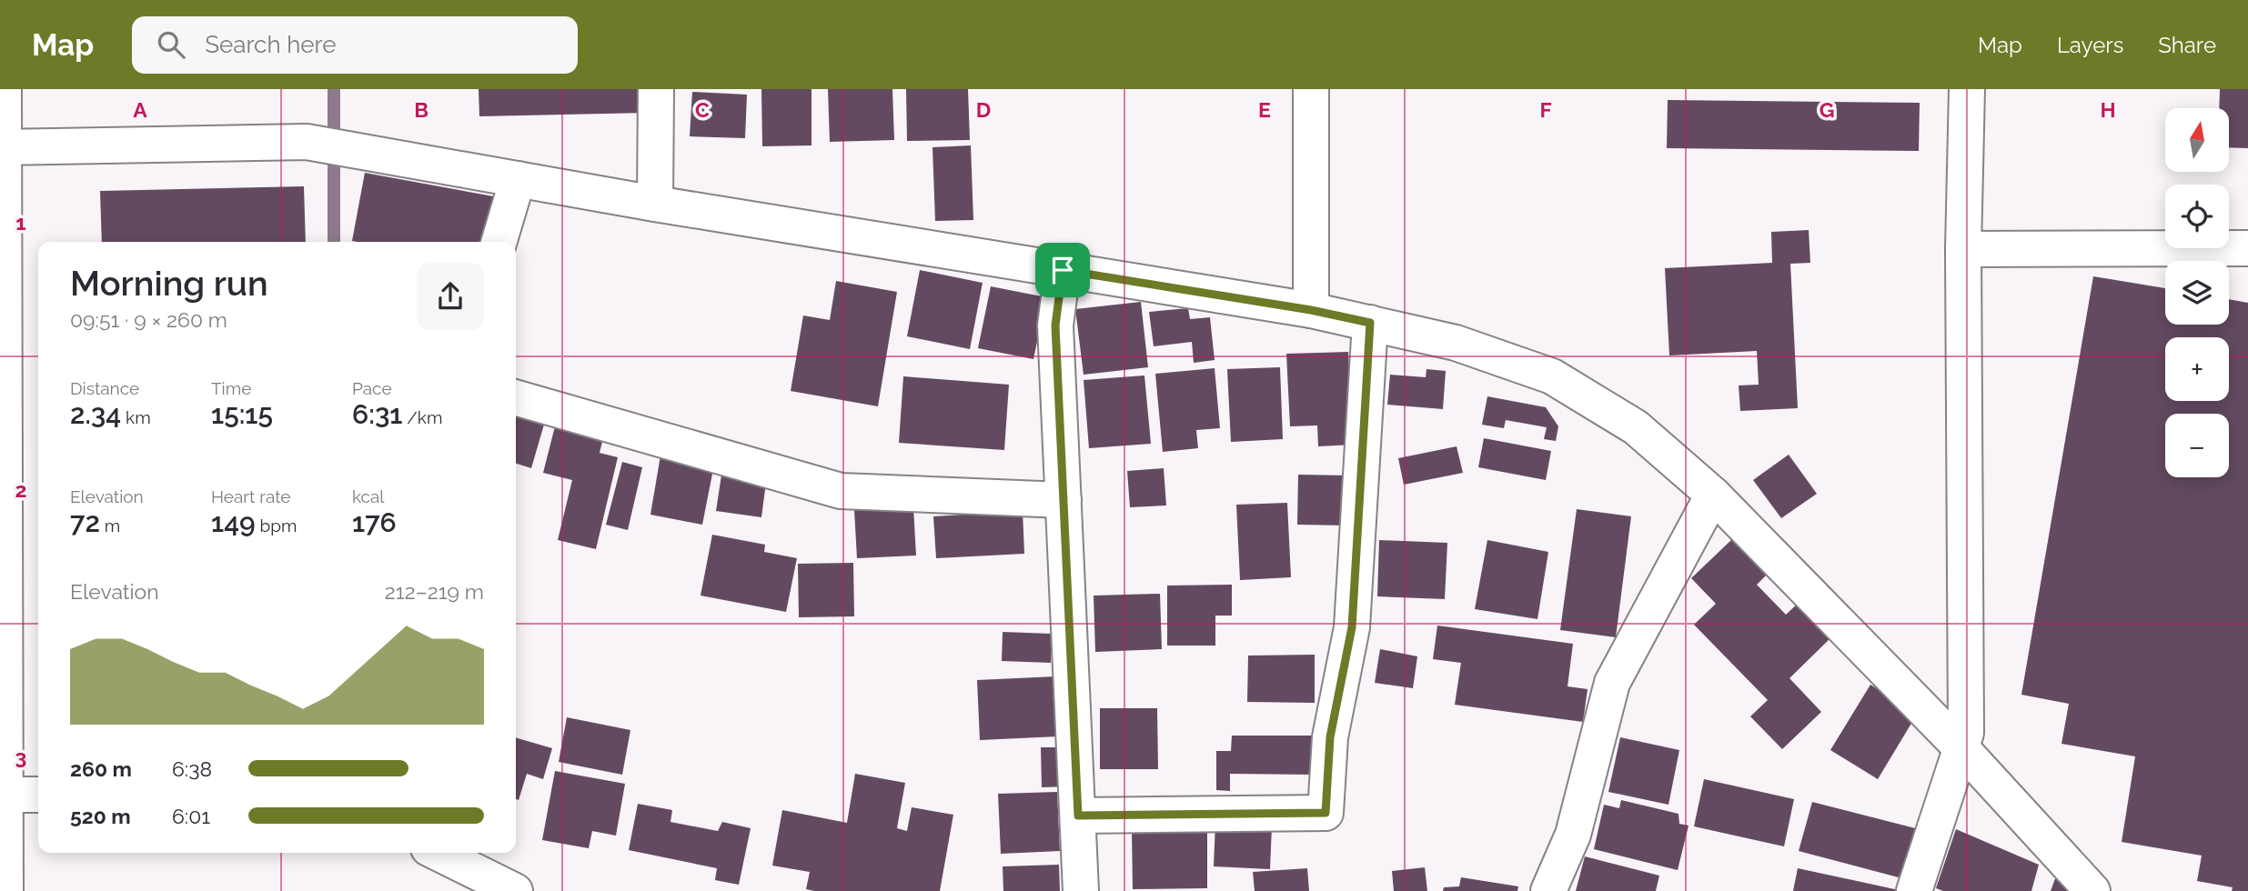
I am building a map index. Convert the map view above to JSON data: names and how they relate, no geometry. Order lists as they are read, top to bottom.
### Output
{
  "north": "top",
  "page": {
    "header": "Map",
    "search": "Search here",
    "nav": ["Map", "Layers", "Share"],
    "map_buttons": ["+", "−"],
    "heading": ["Morning run", "09:51 · 9 × 260 m"],
    "stats": [
      ["Distance", "2.34 km"],
      ["Time", "15:15"],
      ["Pace", "6:31 /km"],
      ["Elevation", "72 m"],
      ["Heart rate", "149 bpm"],
      ["kcal", "176"]
    ],
    "chart": ["Elevation", "212–219 m"],
    "list": [
      {
        "name": "260 m",
        "note": "6:38"
      },
      {
        "name": "520 m",
        "note": "6:01"
      }
    ]
  },
  "grid": {
    "columns": [
      "A",
      "B",
      "C",
      "D",
      "E",
      "F",
      "G",
      "H"
    ],
    "rows": ["1", "2", "3"]
  }
}
